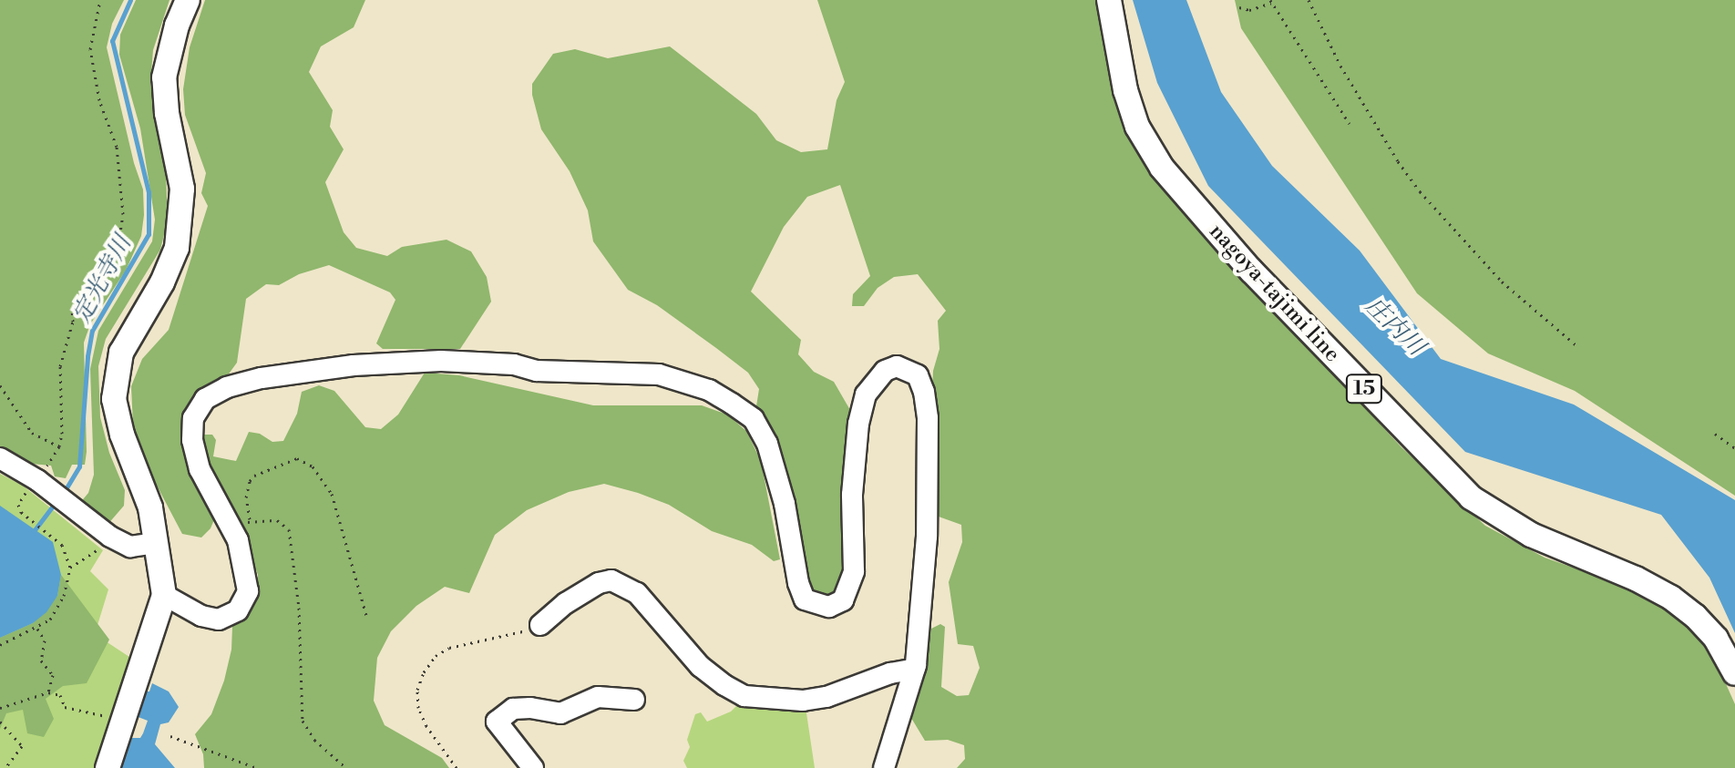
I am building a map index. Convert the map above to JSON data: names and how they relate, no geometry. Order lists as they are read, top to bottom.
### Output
{
  "streets": {
    "main road": ["nagoya-tajimi line", "15"]
  },
  "water": ["定光寺川", "庄内川"]
}
